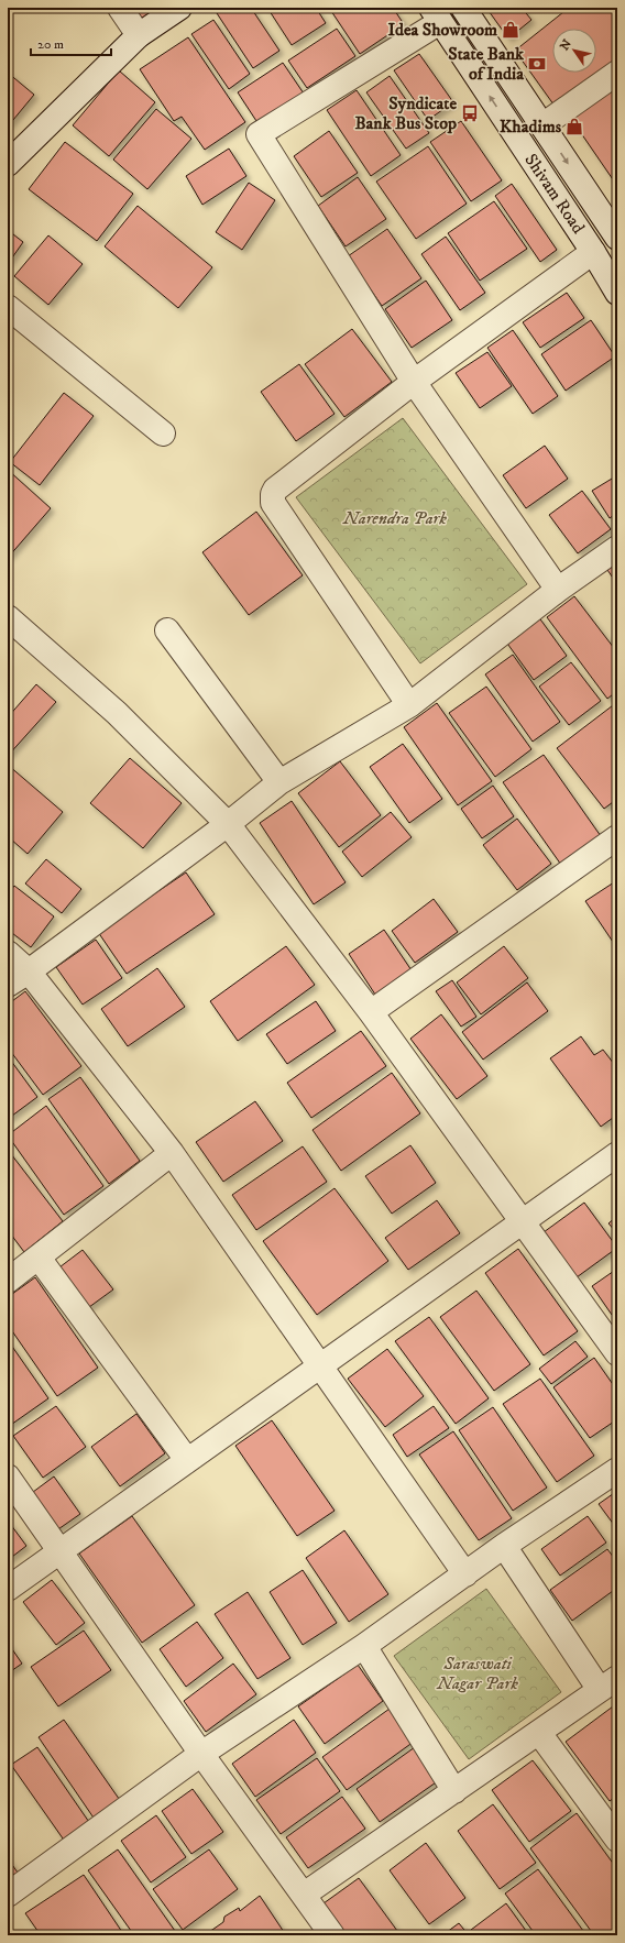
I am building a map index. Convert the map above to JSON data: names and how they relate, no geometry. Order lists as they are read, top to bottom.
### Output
{
  "streets": {
    "street": ["Shivam Road"]
  },
  "parks": ["Narendra Park", "Saraswati Nagar Park"],
  "places": {
    "shop": ["Idea Showroom", "Khadims"],
    "bank": ["State Bank of India"],
    "bus stop": ["Syndicate Bank Bus Stop"]
  },
  "scale_bar": "20 m",
  "north": "top left"
}
